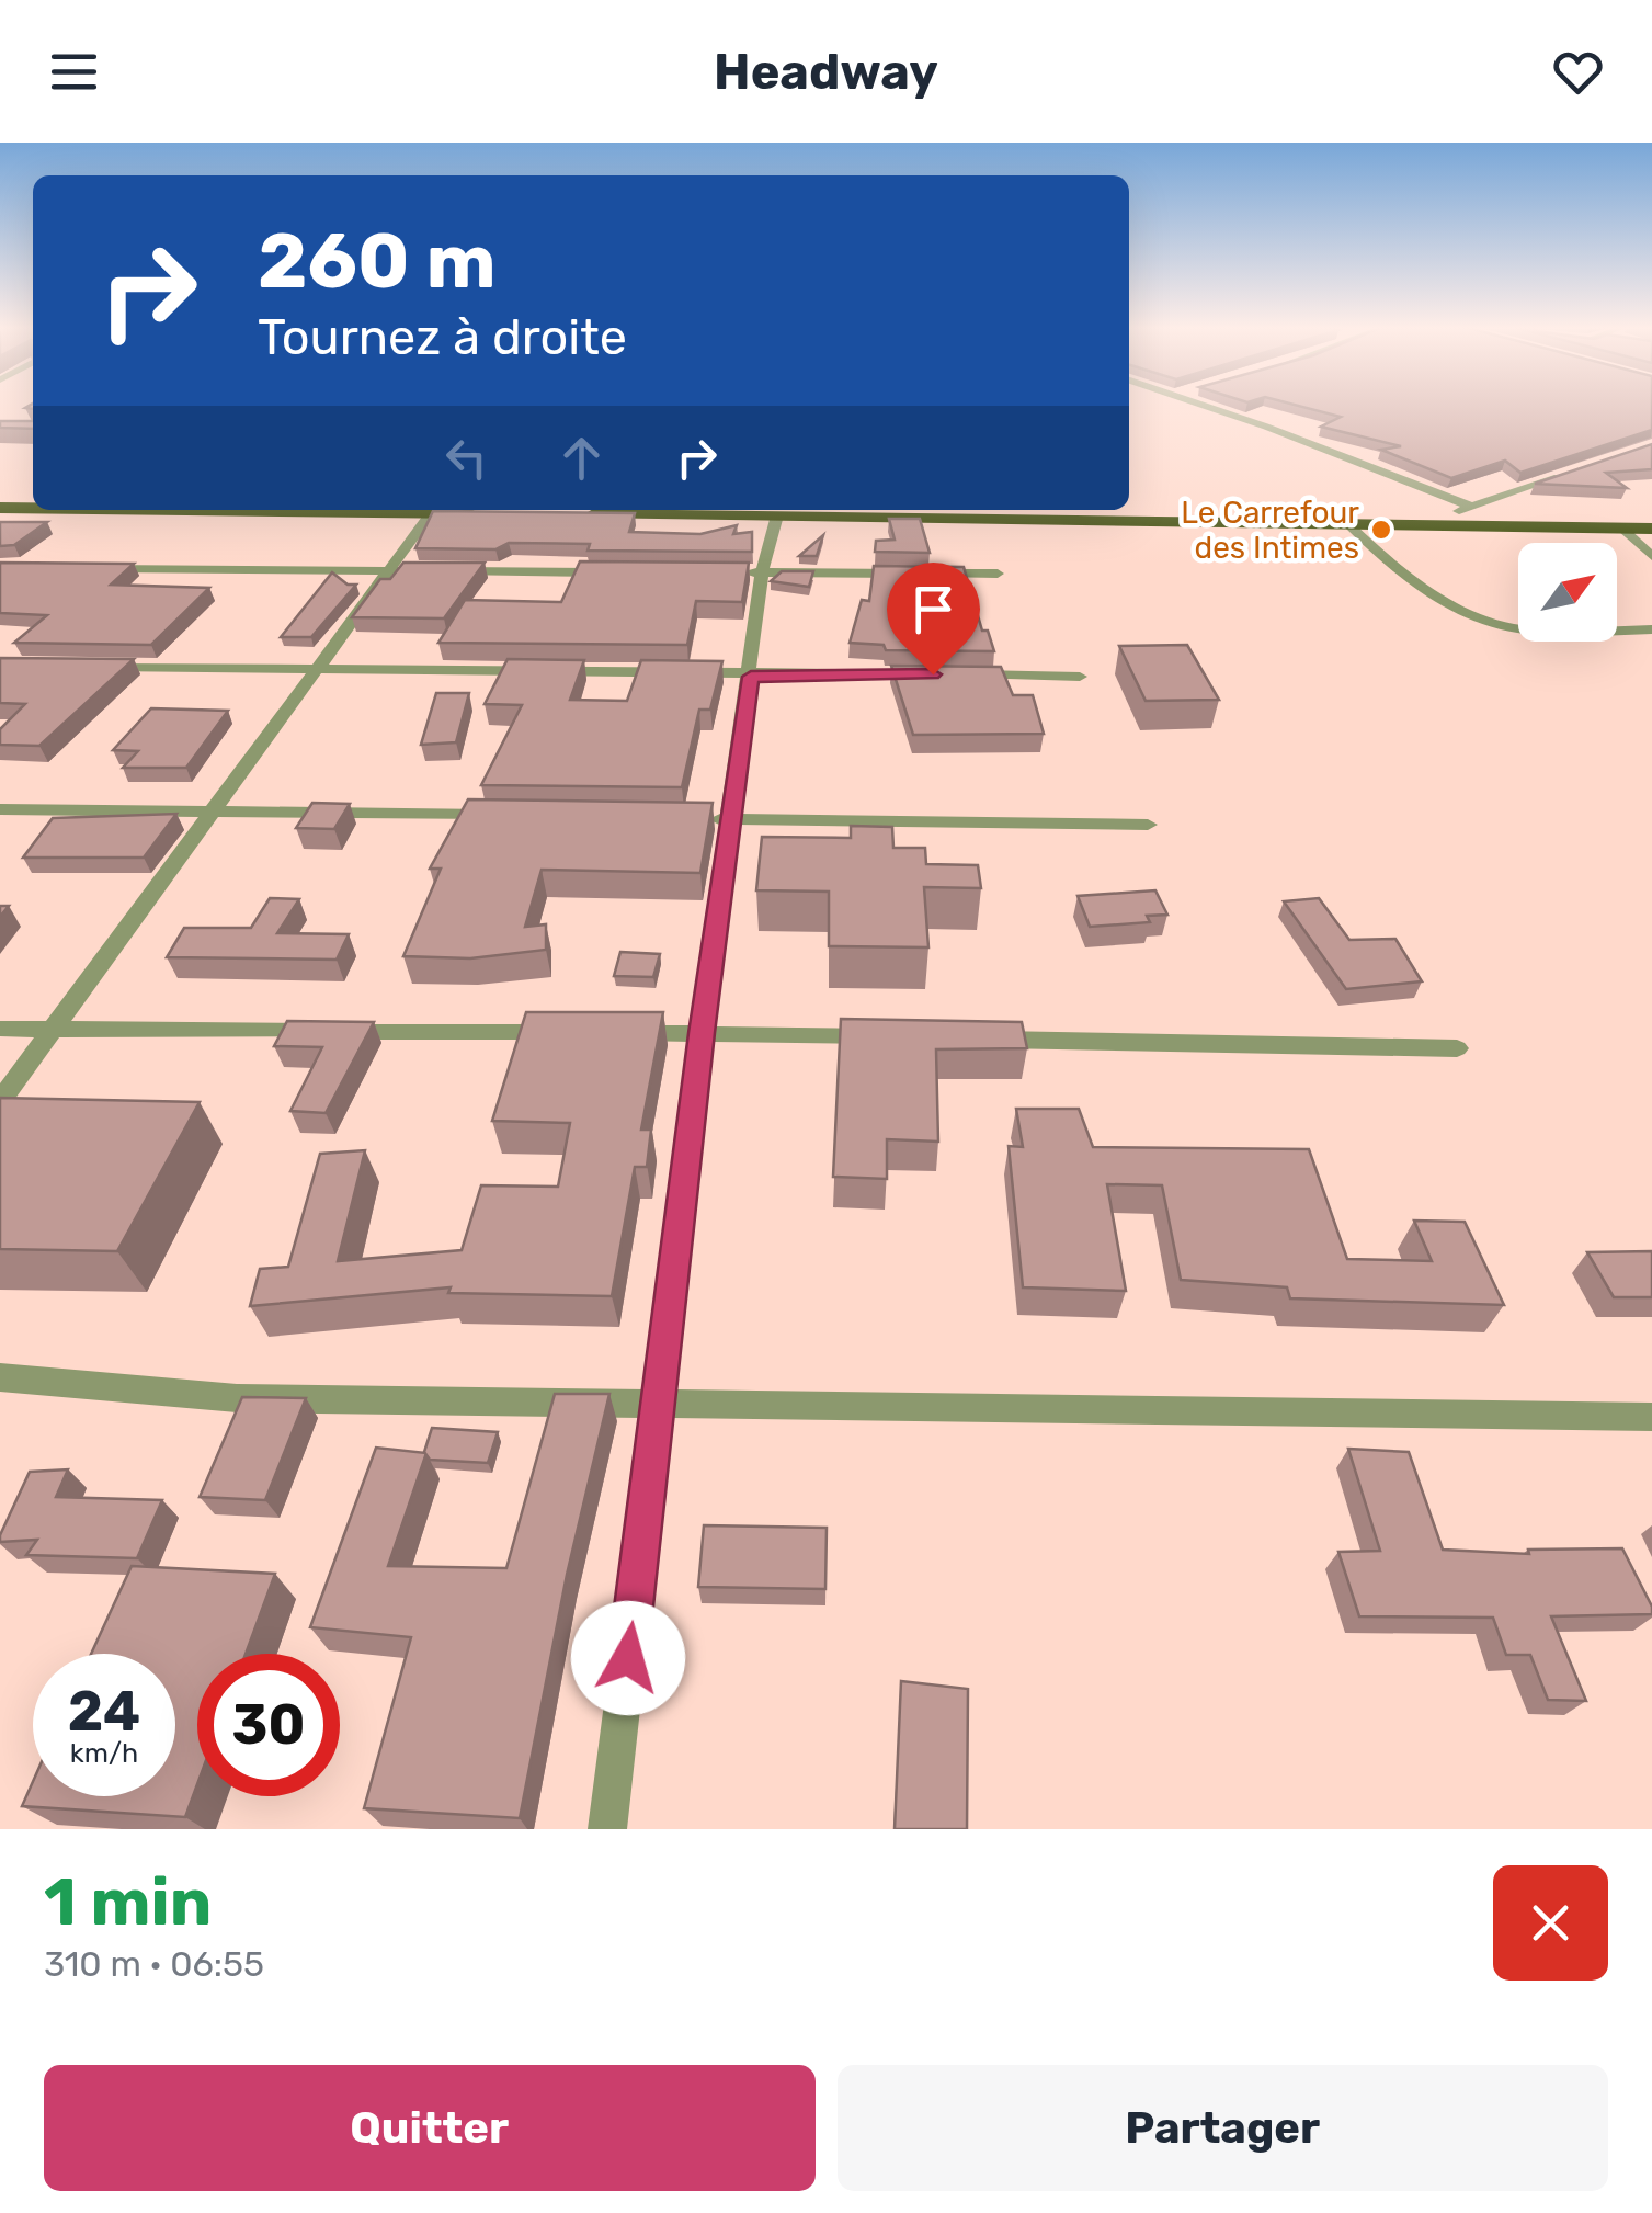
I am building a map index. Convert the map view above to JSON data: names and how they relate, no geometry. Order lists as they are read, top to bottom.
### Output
{
  "places": ["Le Carrefour des Intimes"],
  "north": "top right",
  "page": {
    "header": "Headway",
    "turn": ["260 m", "Tournez à droite"],
    "speed": "24 km/h",
    "limit": "30",
    "heading": ["1 min", "310 m · 06:55"],
    "buttons": ["Quitter", "Partager"]
  }
}
